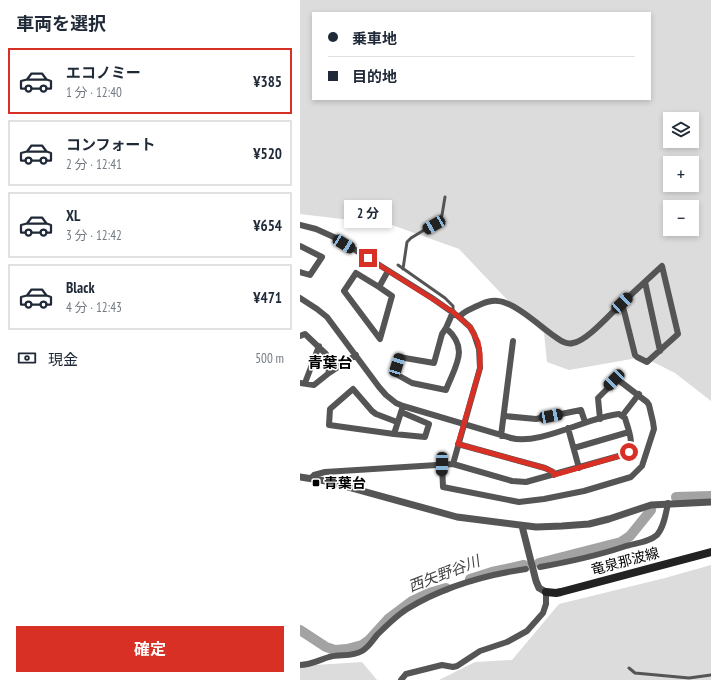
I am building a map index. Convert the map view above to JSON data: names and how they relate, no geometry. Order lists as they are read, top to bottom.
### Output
{
  "streets": {
    "main road": ["竜泉那波線"]
  },
  "districts": ["青葉台"],
  "water": ["西矢野谷川"],
  "places": {
    "transit": ["青葉台"]
  },
  "page": {
    "heading": "車両を選択",
    "banner": ["乗車地", "目的地"],
    "list": [
      {
        "name": "エコノミー",
        "note": "1 分 · 12:40",
        "value": "¥385"
      },
      {
        "name": "コンフォート",
        "note": "2 分 · 12:41",
        "value": "¥520"
      },
      {
        "name": "XL",
        "note": "3 分 · 12:42",
        "value": "¥654"
      },
      {
        "name": "Black",
        "note": "4 分 · 12:43",
        "value": "¥471"
      }
    ],
    "map_buttons": ["+", "−"],
    "bubble": "2 分",
    "pay": ["現金", "500 m"],
    "buttons": "確定"
  }
}
